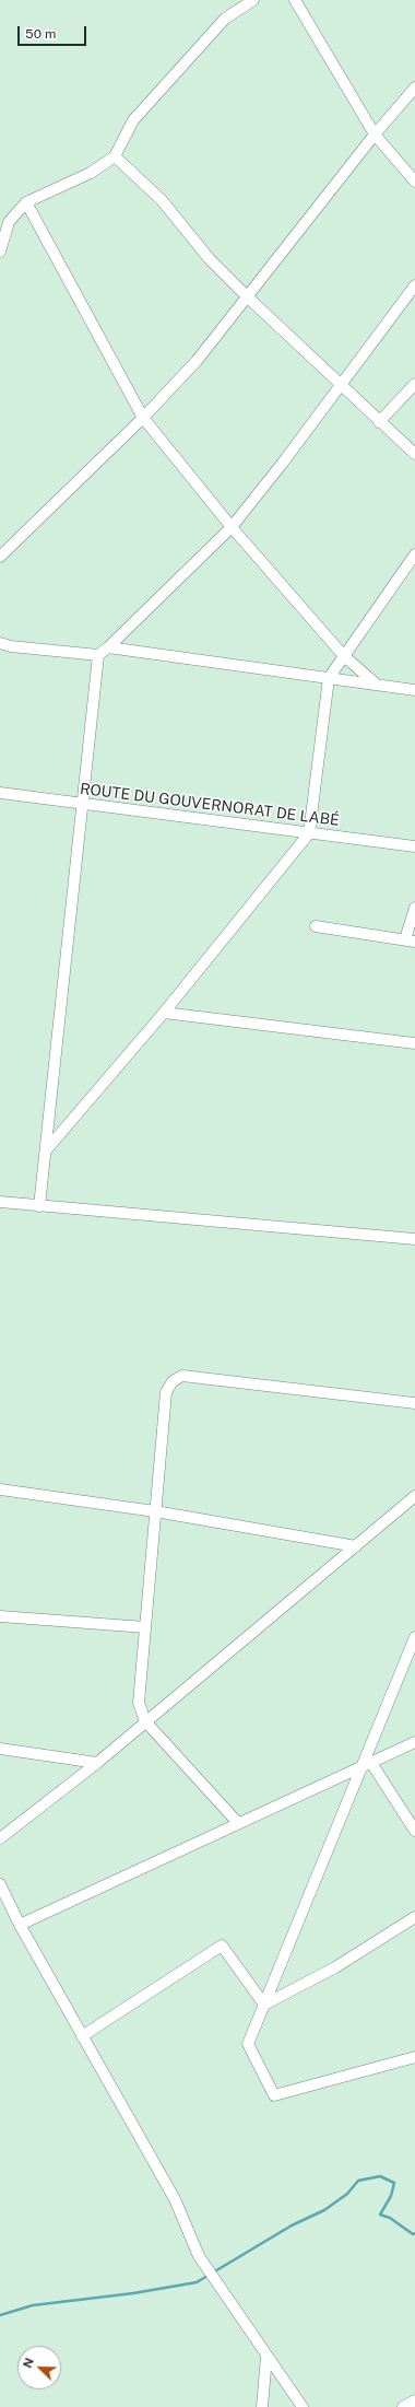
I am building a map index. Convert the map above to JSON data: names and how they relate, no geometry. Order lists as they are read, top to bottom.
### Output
{
  "streets": {
    "street": ["ROUTE DU GOUVERNORAT DE LABÉ"]
  },
  "scale_bar": "50 m",
  "north": "top left"
}
